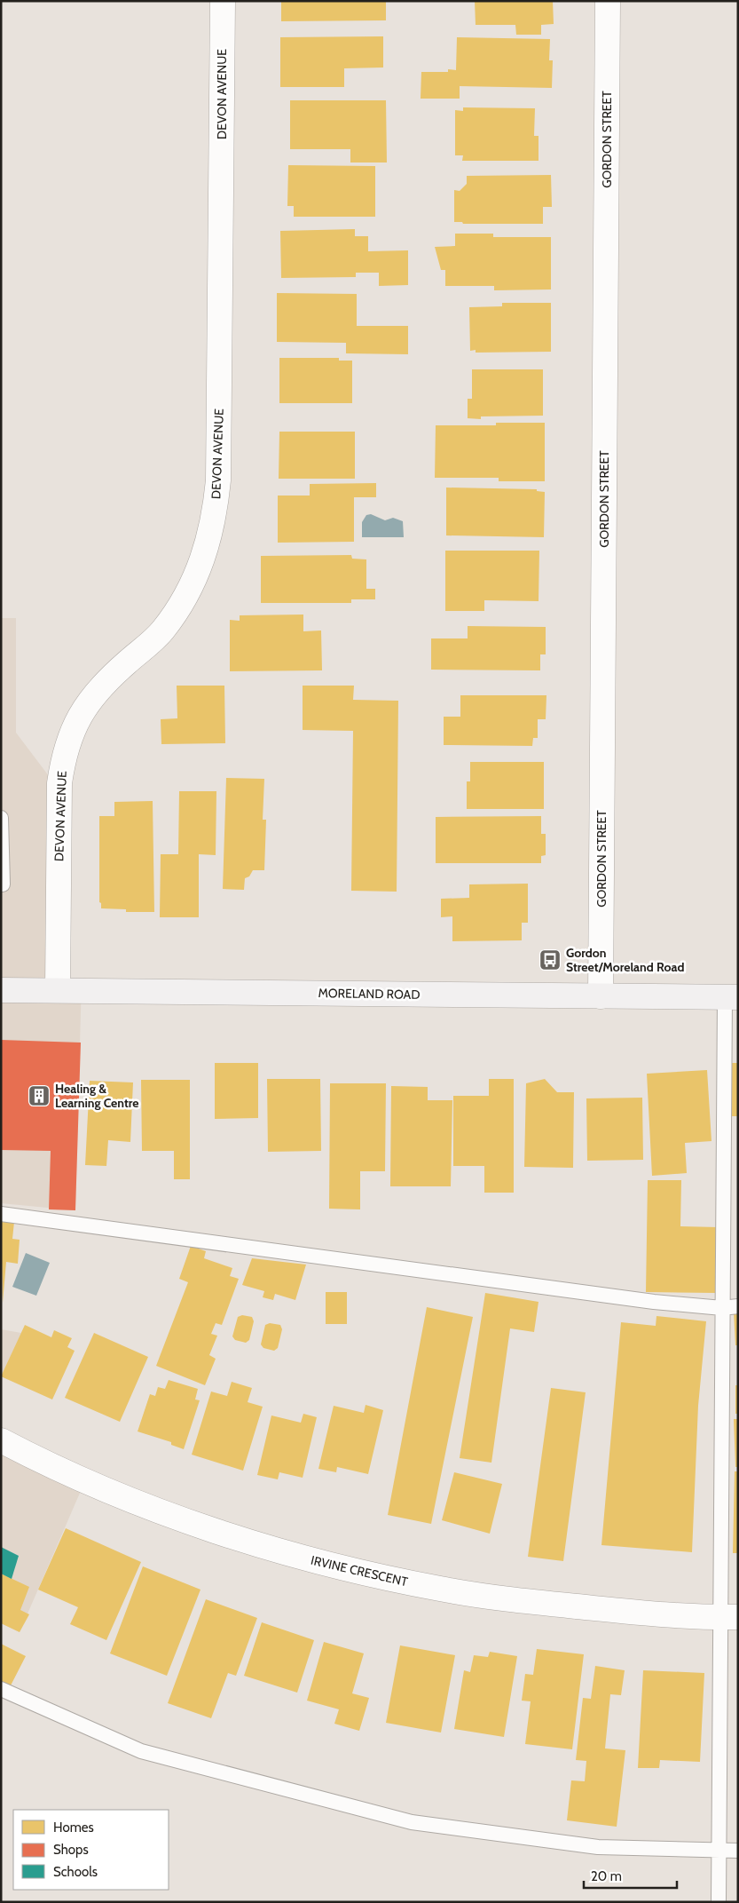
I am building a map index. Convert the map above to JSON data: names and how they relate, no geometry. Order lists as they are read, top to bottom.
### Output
{
  "streets": {
    "main road": ["MORELAND ROAD"],
    "street": ["DEVON AVENUE", "GORDON STREET", "IRVINE CRESCENT"]
  },
  "crossings": [
    ["DEVON AVENUE", "MORELAND ROAD"],
    ["GORDON STREET", "MORELAND ROAD"]
  ],
  "places": {
    "bus stop": ["Gordon Street/Moreland Road"],
    "building": ["Healing & Learning Centre"]
  },
  "legend": ["Homes", "Shops", "Schools"],
  "scale_bar": "20 m"
}
